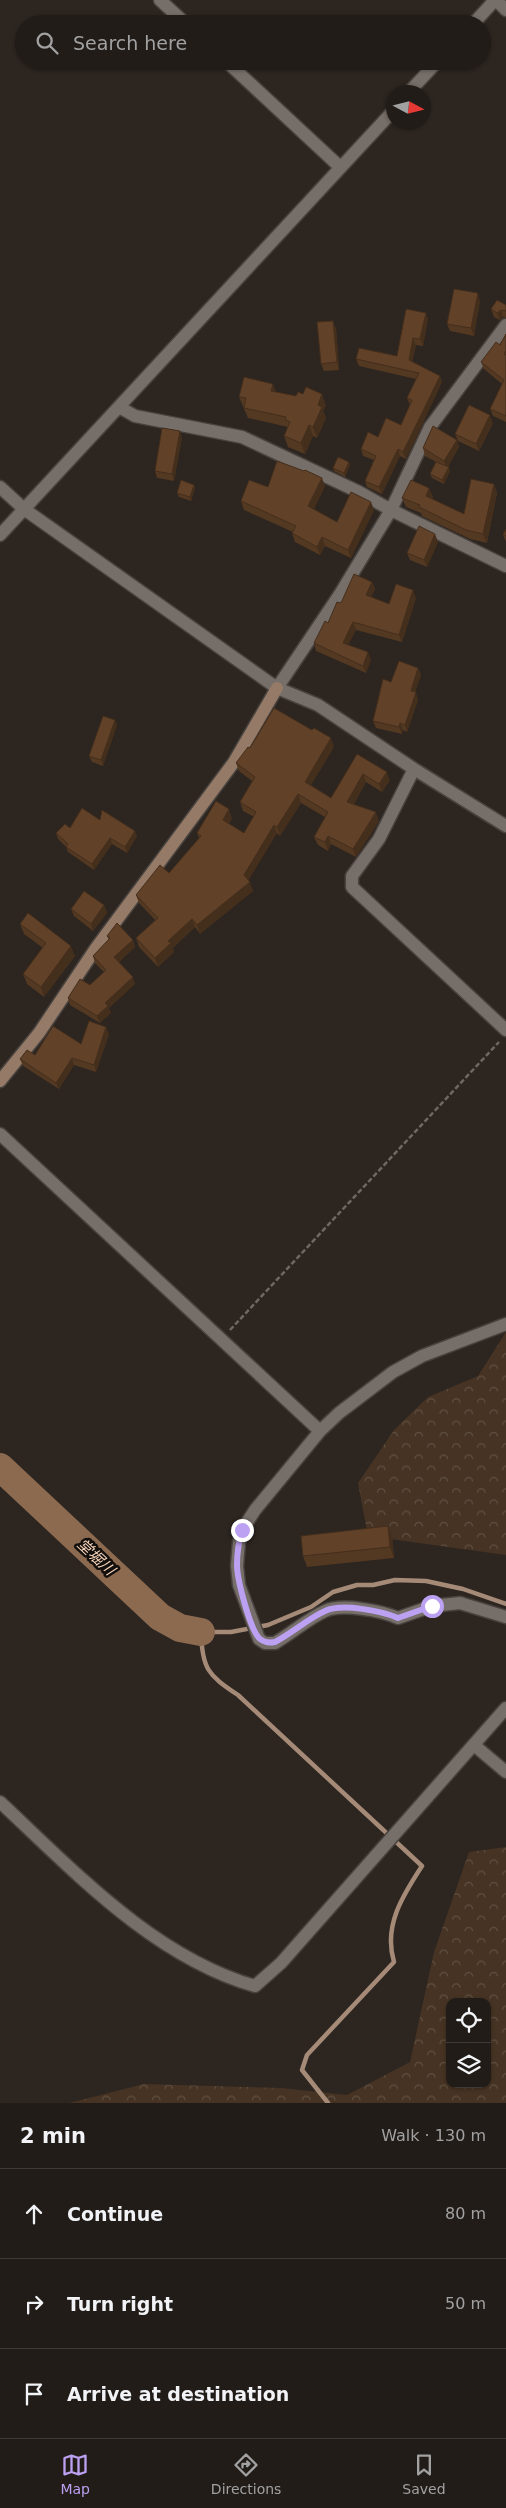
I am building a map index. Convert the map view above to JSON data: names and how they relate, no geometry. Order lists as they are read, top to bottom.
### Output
{
  "water": ["堂堀川"],
  "north": "right",
  "page": {
    "search": "Search here",
    "heading": ["2 min", "Walk · 130 m"],
    "list": [
      ["Continue", "80 m"],
      ["Turn right", "50 m"],
      "Arrive at destination"
    ],
    "nav": ["Map", "Directions", "Saved"]
  }
}
